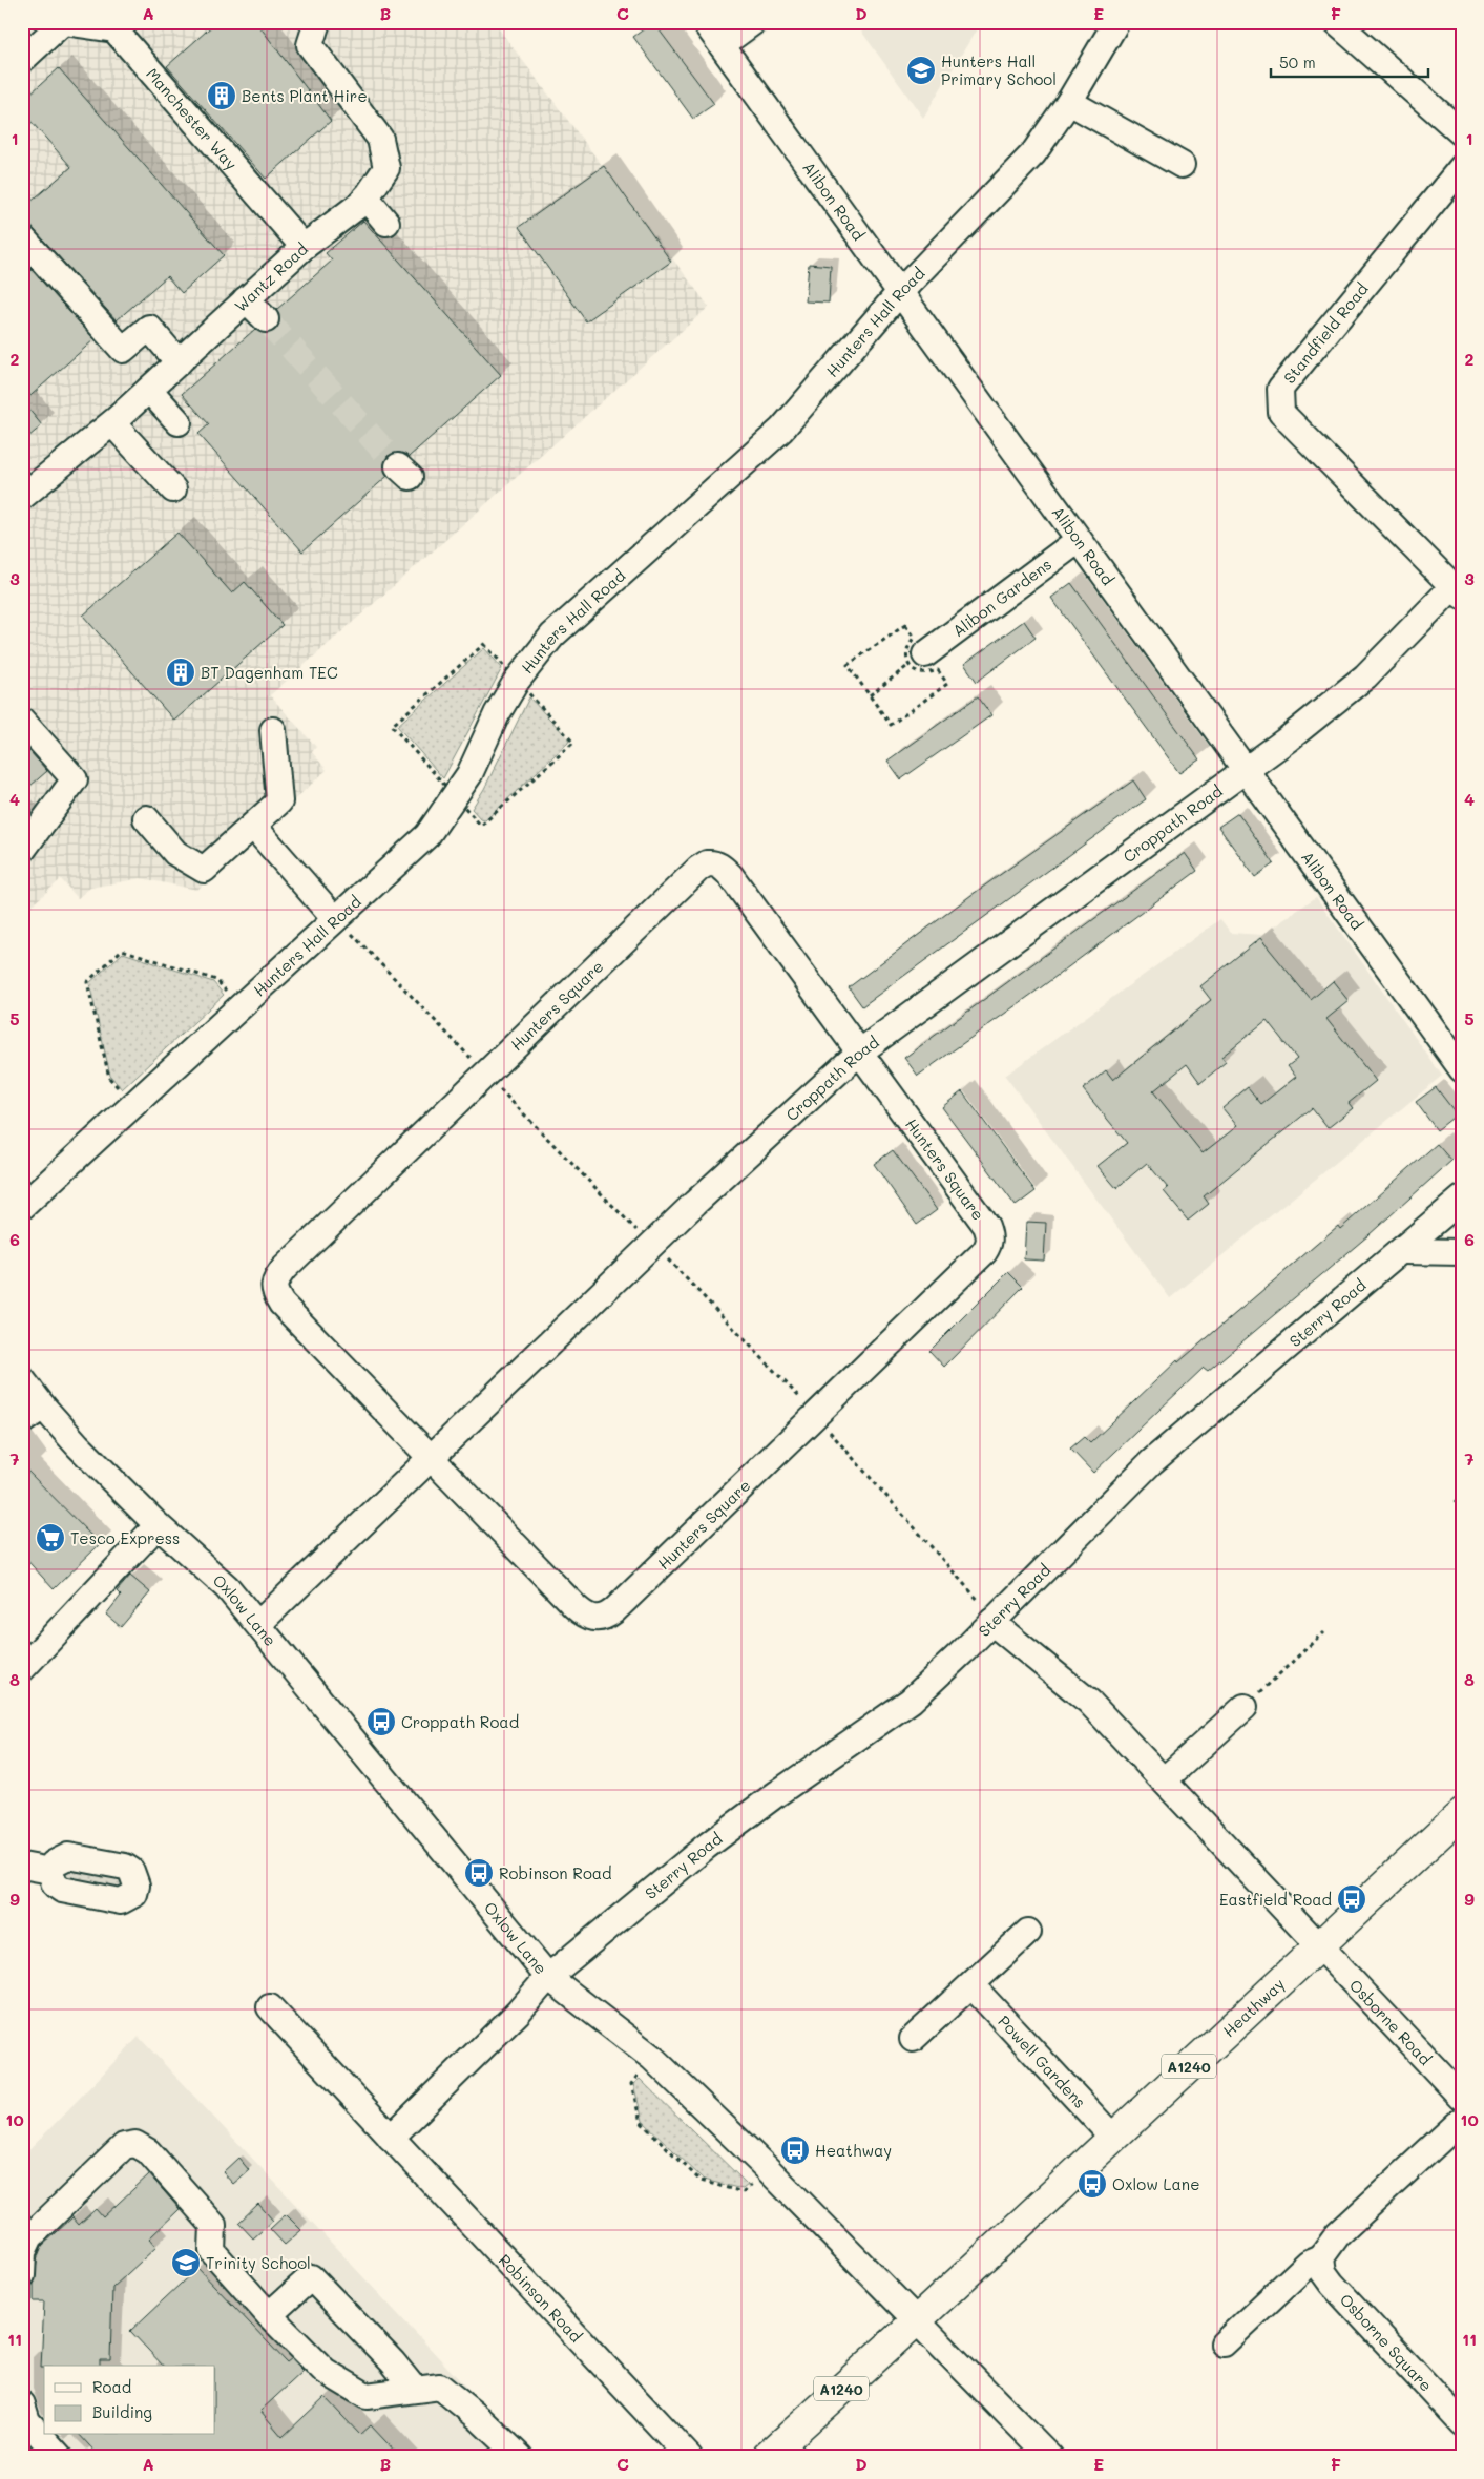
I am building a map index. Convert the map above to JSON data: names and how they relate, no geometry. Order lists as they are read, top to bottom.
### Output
{
  "streets": {
    "main road": ["Heathway", "A1240"],
    "street": [
      "Manchester Way",
      "Alibon Road",
      "Wantz Road",
      "Hunters Hall Road",
      "Standfield Road",
      "Alibon Gardens",
      "Croppath Road",
      "Hunters Square",
      "Sterry Road",
      "Oxlow Lane",
      "Osborne Road",
      "Powell Gardens",
      "Robinson Road",
      "Osborne Square"
    ]
  },
  "crossings": [
    ["Manchester Way", "Wantz Road"],
    ["Alibon Road", "Hunters Hall Road"],
    ["Alibon Road", "Alibon Gardens"],
    ["Alibon Road", "Croppath Road"],
    ["Standfield Road", "Croppath Road"],
    ["Croppath Road", "Hunters Square"],
    ["Croppath Road", "Oxlow Lane"],
    ["Sterry Road", "Oxlow Lane"],
    ["Oxlow Lane", "Heathway"],
    ["Heathway", "Osborne Road"],
    ["Heathway", "Powell Gardens"]
  ],
  "places": {
    "school or university": ["Hunters Hall Primary School", "Trinity School"],
    "building": ["Bents Plant Hire", "BT Dagenham TEC"],
    "supermarket": ["Tesco Express"],
    "bus stop": [
      "Croppath Road",
      "Robinson Road",
      "Eastfield Road",
      "Heathway",
      "Oxlow Lane"
    ]
  },
  "legend": ["Road", "Building"],
  "scale_bar": "50 m",
  "grid": {
    "columns": [
      "A",
      "B",
      "C",
      "D",
      "E",
      "F"
    ],
    "rows": [
      "1",
      "2",
      "3",
      "4",
      "5",
      "6",
      "7",
      "8",
      "9",
      "10",
      "11"
    ]
  }
}
